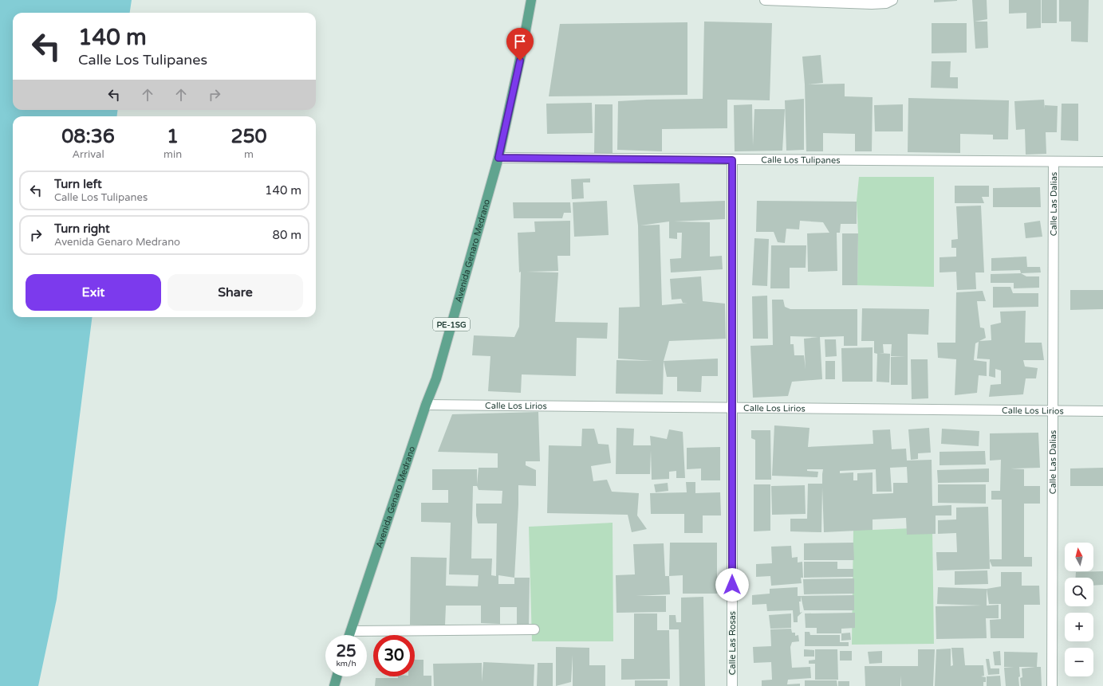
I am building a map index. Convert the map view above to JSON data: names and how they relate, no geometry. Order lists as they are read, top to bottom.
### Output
{
  "streets": {
    "main road": ["Avenida Genaro Medrano", "PE-1SG"],
    "street": [
      "Calle Los Tulipanes",
      "Calle Las Dalias",
      "Calle Los Lirios",
      "Calle Las Rosas"
    ]
  },
  "crossings": [
    ["Calle Los Tulipanes", "Calle Las Dalias"],
    ["Calle Los Tulipanes", "Avenida Genaro Medrano"],
    ["Calle Los Tulipanes", "Calle Las Rosas"],
    ["Calle Las Dalias", "Calle Los Lirios"],
    ["Avenida Genaro Medrano", "Calle Los Lirios"],
    ["Calle Los Lirios", "Calle Las Rosas"]
  ],
  "north": "top",
  "page": {
    "turn": ["140 m", "Calle Los Tulipanes"],
    "eta": [
      "08:36",
      "Arrival",
      "1",
      "min",
      "250",
      "m"
    ],
    "list": [
      {
        "name": "Turn left",
        "note": "Calle Los Tulipanes",
        "value": "140 m"
      },
      {
        "name": "Turn right",
        "note": "Avenida Genaro Medrano",
        "value": "80 m"
      }
    ],
    "buttons": ["Exit", "Share"],
    "map_buttons": ["+", "−"],
    "speed": "25 km/h",
    "limit": "30"
  }
}
